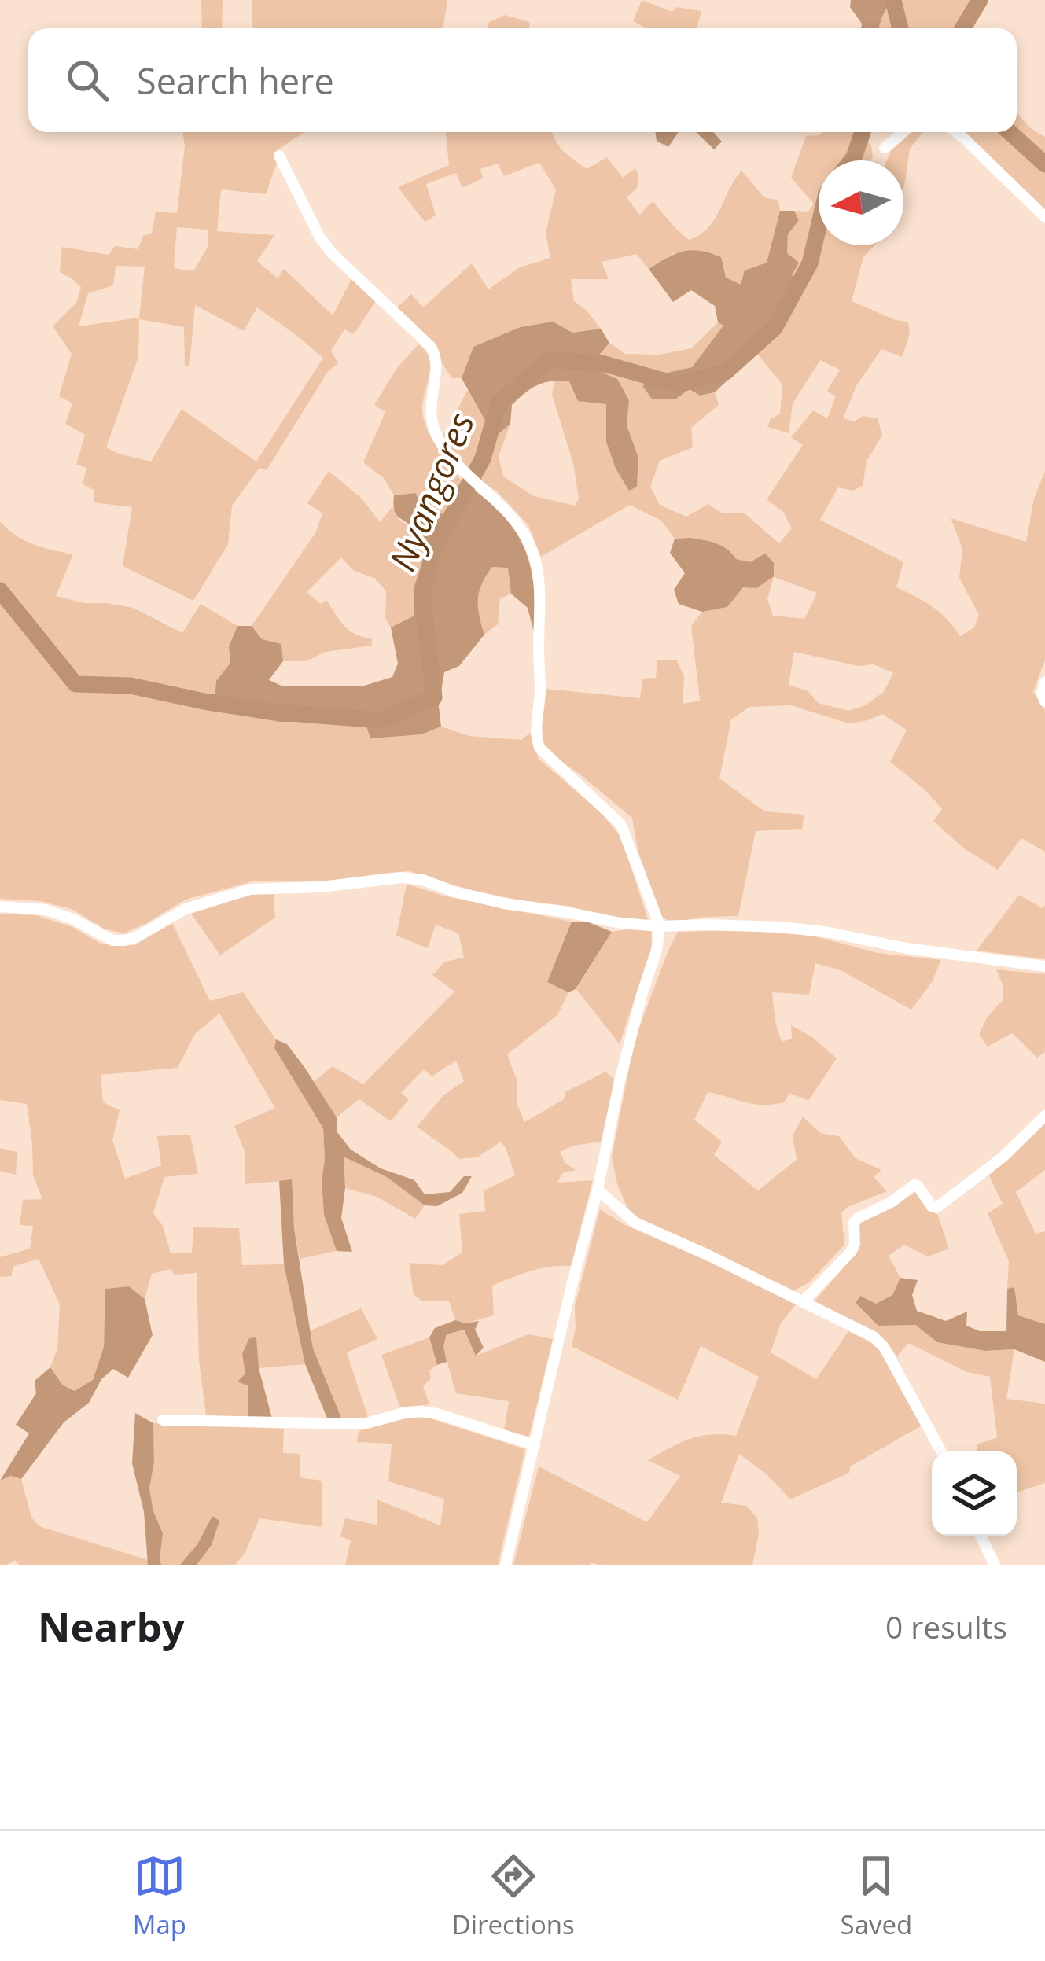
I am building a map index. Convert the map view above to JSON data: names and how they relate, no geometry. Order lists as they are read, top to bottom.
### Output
{
  "water": ["Nyangores"],
  "north": "left",
  "page": {
    "search": "Search here",
    "heading": ["Nearby", "0 results"],
    "nav": ["Map", "Directions", "Saved"]
  }
}
